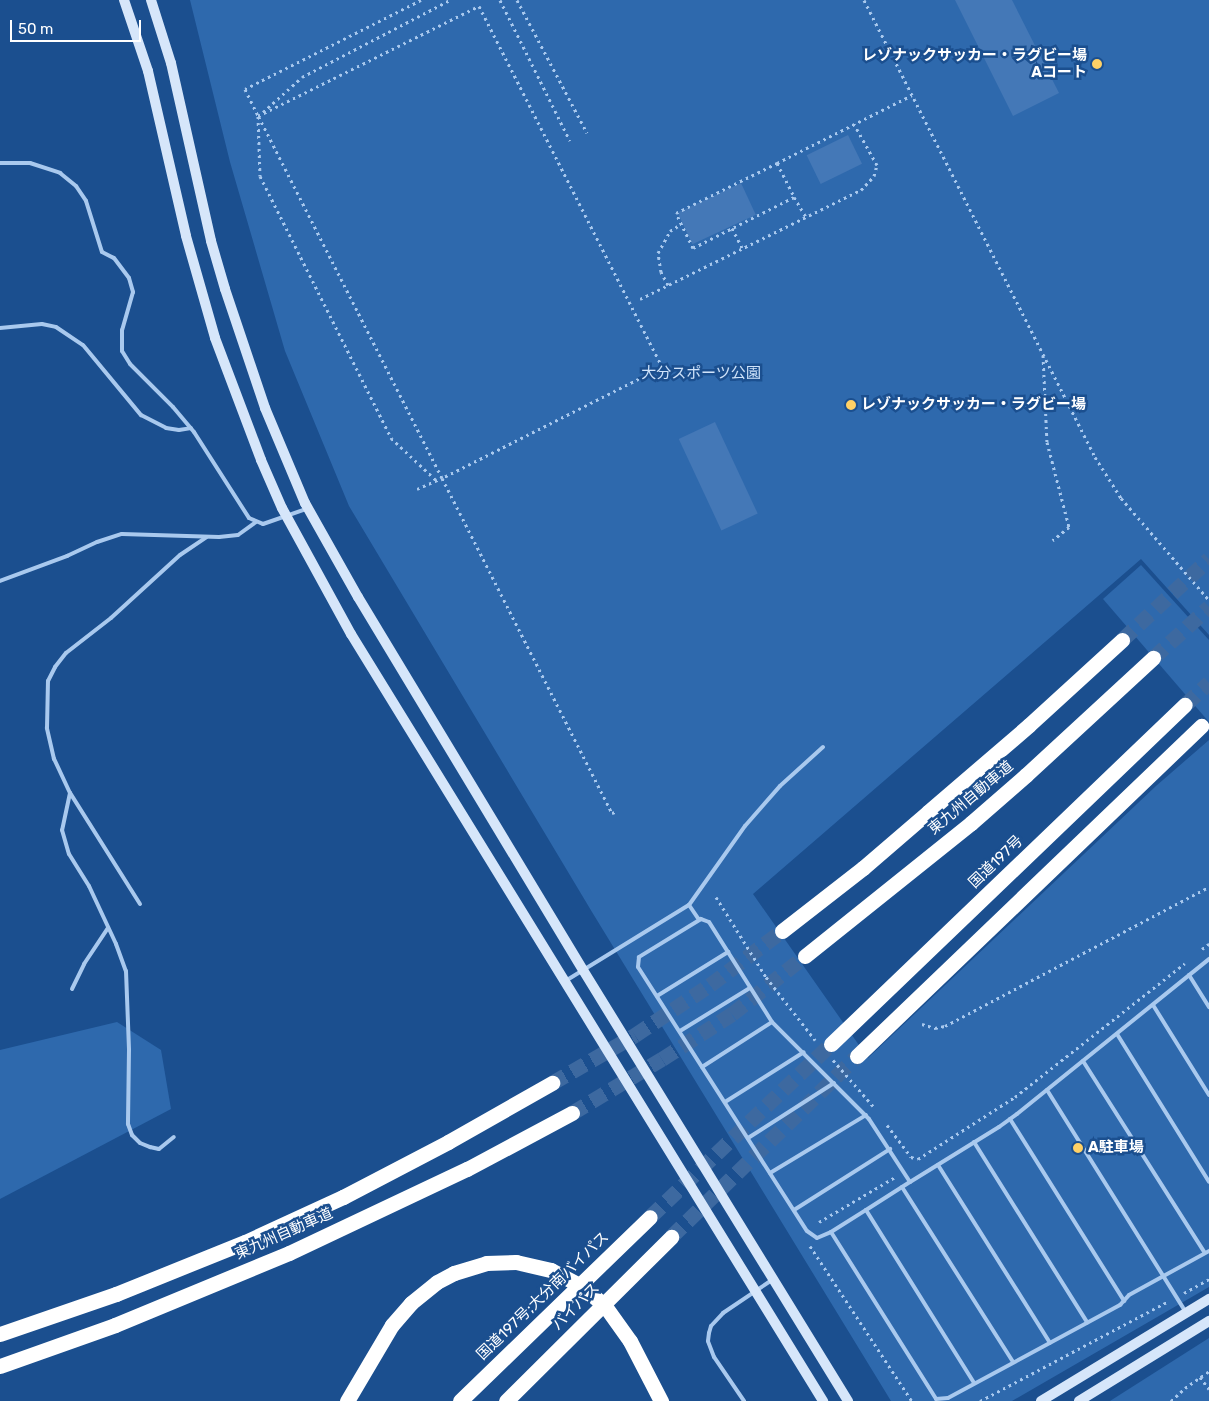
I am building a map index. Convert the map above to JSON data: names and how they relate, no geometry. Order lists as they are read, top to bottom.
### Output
{
  "streets": {
    "highway": [
      "東九州自動車道",
      "国道197号",
      "国道197号;大分南バイパス",
      "バイパス"
    ]
  },
  "parks": ["大分スポーツ公園"],
  "places": ["レゾナックサッカー・ラグビー場 Aコート", "レゾナックサッカー・ラグビー場", "A駐車場"],
  "scale_bar": "50 m"
}
